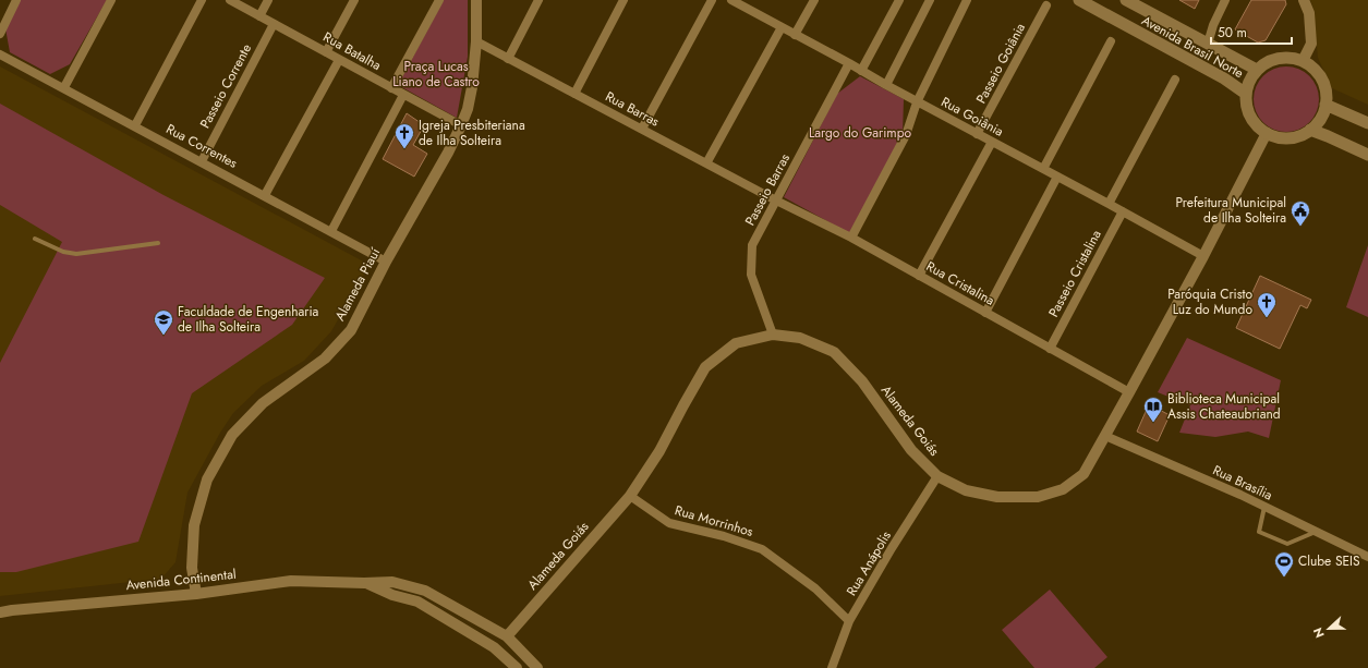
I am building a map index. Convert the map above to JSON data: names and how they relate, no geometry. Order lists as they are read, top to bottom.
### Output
{
  "streets": {
    "main road": ["Avenida Brasil Norte"],
    "street": [
      "Rua Batalha",
      "Passeio Goiânia",
      "Passeio Corrente",
      "Rua Barras",
      "Rua Goiânia",
      "Rua Correntes",
      "Passeio Barras",
      "Passeio Cristalina",
      "Rua Cristalina",
      "Alameda Piauí",
      "Alameda Goiás",
      "Rua Brasília",
      "Rua Morrinhos",
      "Rua Anápolis",
      "Avenida Continental"
    ]
  },
  "crossings": [
    ["Avenida Brasil Norte", "Alameda Goiás"],
    ["Rua Batalha", "Passeio Corrente"],
    ["Rua Batalha", "Alameda Piauí"],
    ["Passeio Goiânia", "Rua Goiânia"],
    ["Passeio Corrente", "Rua Correntes"],
    ["Rua Barras", "Passeio Barras"],
    ["Rua Barras", "Rua Cristalina"],
    ["Rua Barras", "Alameda Piauí"],
    ["Rua Goiânia", "Passeio Barras"],
    ["Rua Goiânia", "Passeio Cristalina"],
    ["Rua Goiânia", "Alameda Goiás"],
    ["Rua Correntes", "Alameda Piauí"],
    ["Passeio Barras", "Rua Cristalina"],
    ["Passeio Barras", "Alameda Goiás"],
    ["Passeio Cristalina", "Rua Cristalina"],
    ["Rua Cristalina", "Alameda Goiás"],
    ["Alameda Piauí", "Avenida Continental"],
    ["Alameda Goiás", "Rua Brasília"],
    ["Alameda Goiás", "Rua Morrinhos"],
    ["Alameda Goiás", "Rua Anápolis"],
    ["Alameda Goiás", "Avenida Continental"],
    ["Rua Morrinhos", "Rua Anápolis"]
  ],
  "parks": ["Praça Lucas Liano de Castro", "Largo do Garimpo"],
  "places": {
    "church": ["Igreja Presbiteriana de Ilha Solteira", "Paróquia Cristo Luz do Mundo"],
    "public building": ["Prefeitura Municipal de Ilha Solteira"],
    "school or university": ["Faculdade de Engenharia de Ilha Solteira"],
    "library": ["Biblioteca Municipal Assis Chateaubriand"],
    "sports": ["Clube SEIS"]
  },
  "scale_bar": "50 m",
  "north": "left"
}
